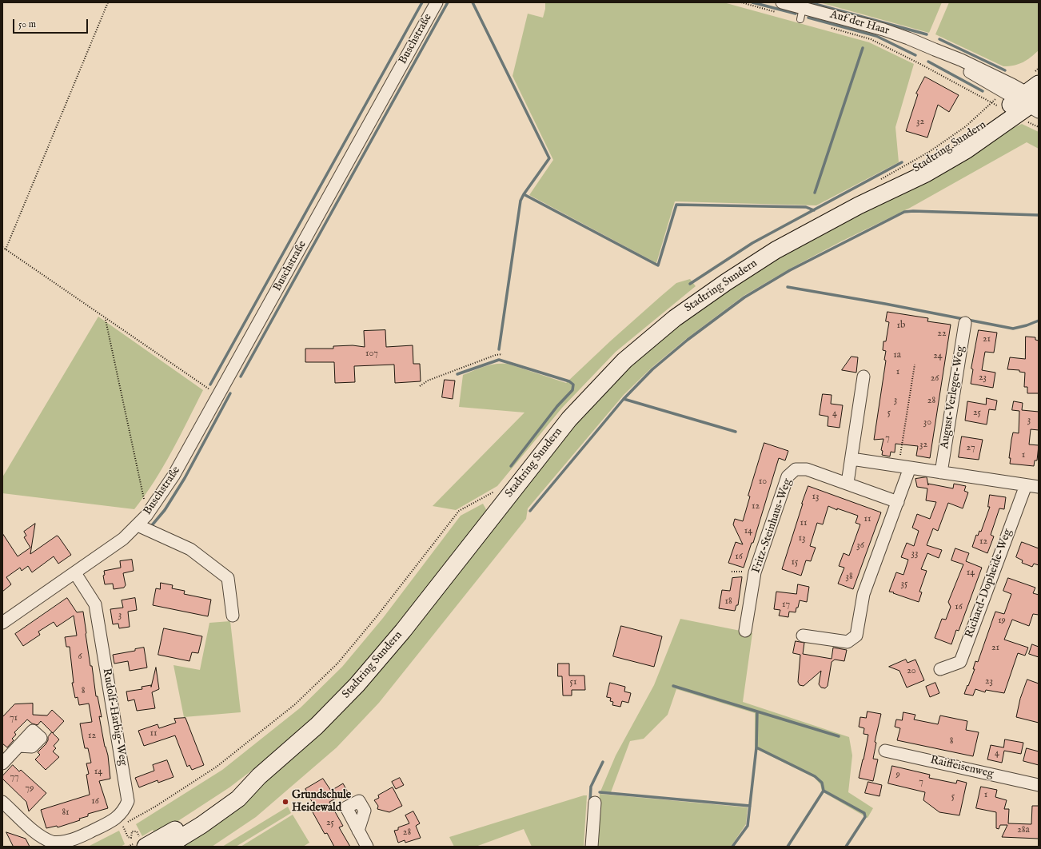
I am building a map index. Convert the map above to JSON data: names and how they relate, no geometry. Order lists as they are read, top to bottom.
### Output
{
  "streets": {
    "main road": ["Stadtring Sundern"],
    "street": [
      "Auf der Haar",
      "Buschstraße",
      "August-Verleger-Weg",
      "Fritz-Steinhaus-Weg",
      "Richard-Dopheide-Weg",
      "Rudolf-Harbig-Weg",
      "Raiffeisenweg"
    ]
  },
  "crossings": [
    ["Auf der Haar", "Stadtring Sundern"],
    ["Buschstraße", "Rudolf-Harbig-Weg"]
  ],
  "places": ["Grundschule Heidewald"],
  "house_numbers": [
    "32",
    "1b",
    "22",
    "21",
    "107",
    "1a",
    "24",
    "1",
    "23",
    "26",
    "3",
    "28",
    "5",
    "25",
    "4",
    "3",
    "30",
    "7",
    "32",
    "27",
    "1",
    "10",
    "13",
    "12",
    "11",
    "11",
    "14",
    "13",
    "12",
    "36",
    "33",
    "16",
    "15",
    "14",
    "38",
    "35",
    "18",
    "17",
    "16",
    "3",
    "19",
    "21",
    "6",
    "20",
    "23",
    "51",
    "8",
    "71",
    "11",
    "12",
    "8",
    "4",
    "14",
    "9",
    "77",
    "7",
    "79",
    "1",
    "5",
    "16",
    "81",
    "25",
    "28a",
    "28"
  ],
  "scale_bar": "50 m"
}
